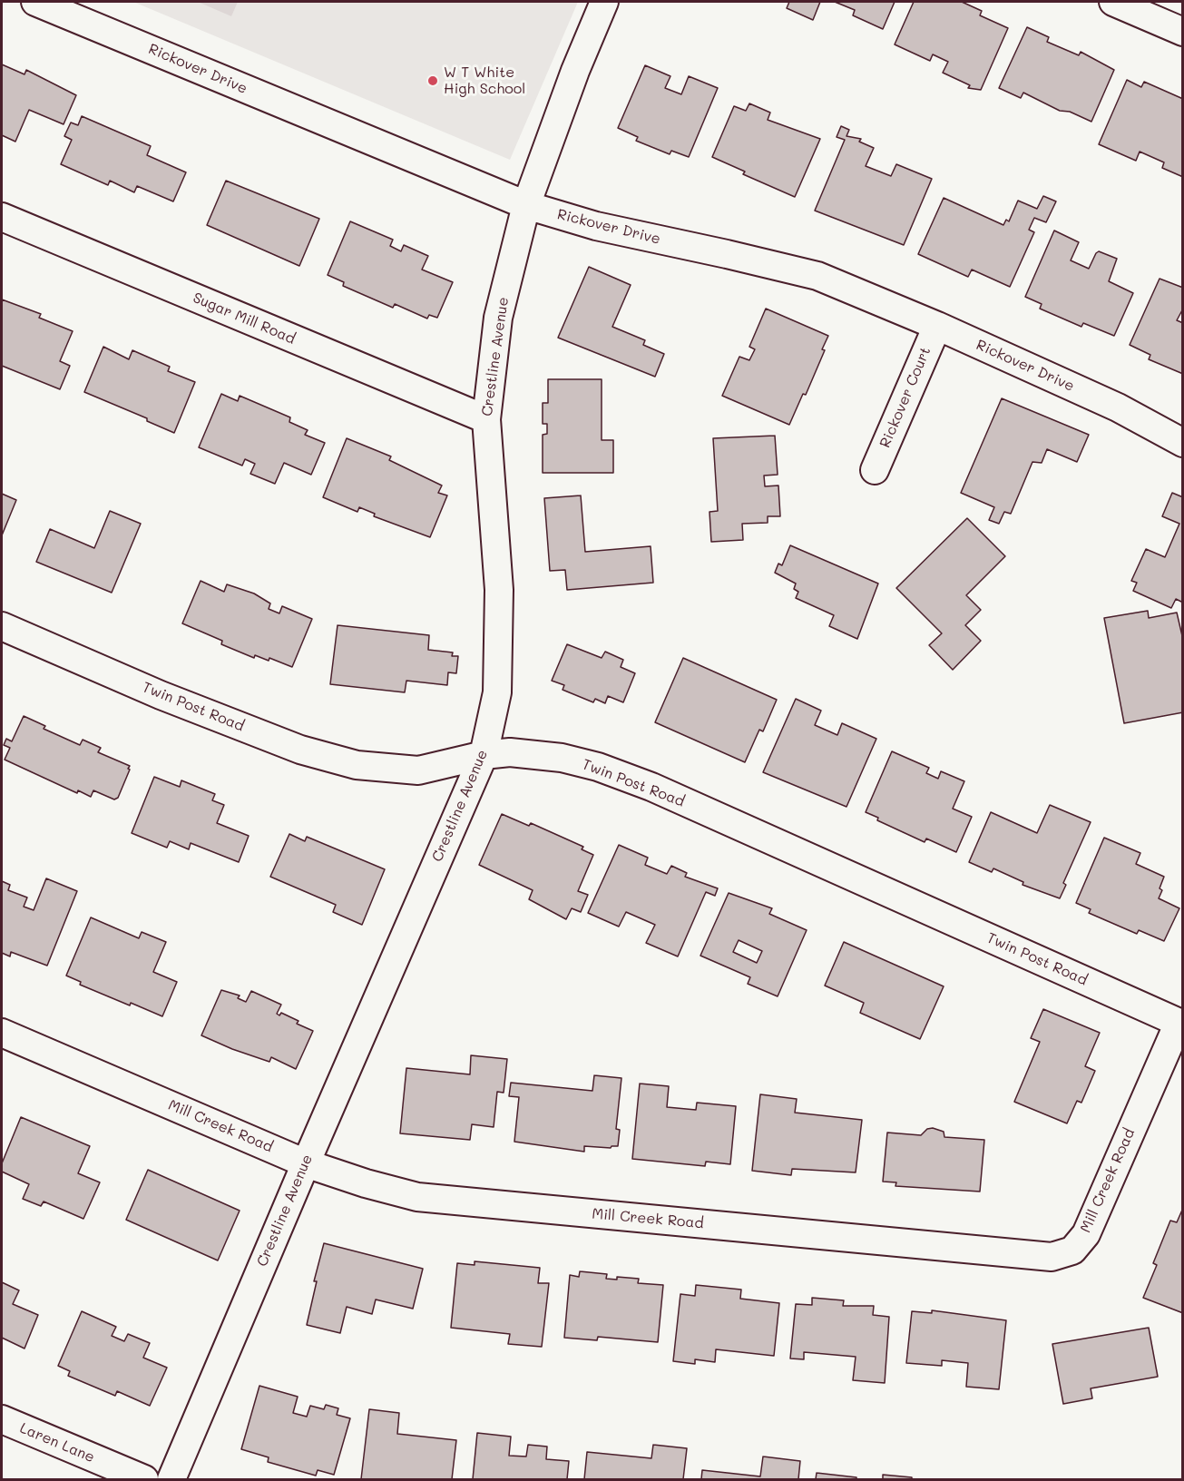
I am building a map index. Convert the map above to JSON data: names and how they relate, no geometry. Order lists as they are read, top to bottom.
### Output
{
  "streets": {
    "street": [
      "Rickover Drive",
      "Sugar Mill Road",
      "Crestline Avenue",
      "Rickover Court",
      "Twin Post Road",
      "Mill Creek Road",
      "Laren Lane"
    ]
  },
  "crossings": [
    ["Rickover Drive", "Crestline Avenue"],
    ["Rickover Drive", "Rickover Court"],
    ["Sugar Mill Road", "Crestline Avenue"],
    ["Crestline Avenue", "Twin Post Road"],
    ["Crestline Avenue", "Mill Creek Road"],
    ["Twin Post Road", "Mill Creek Road"]
  ],
  "places": ["W T White High School"]
}
